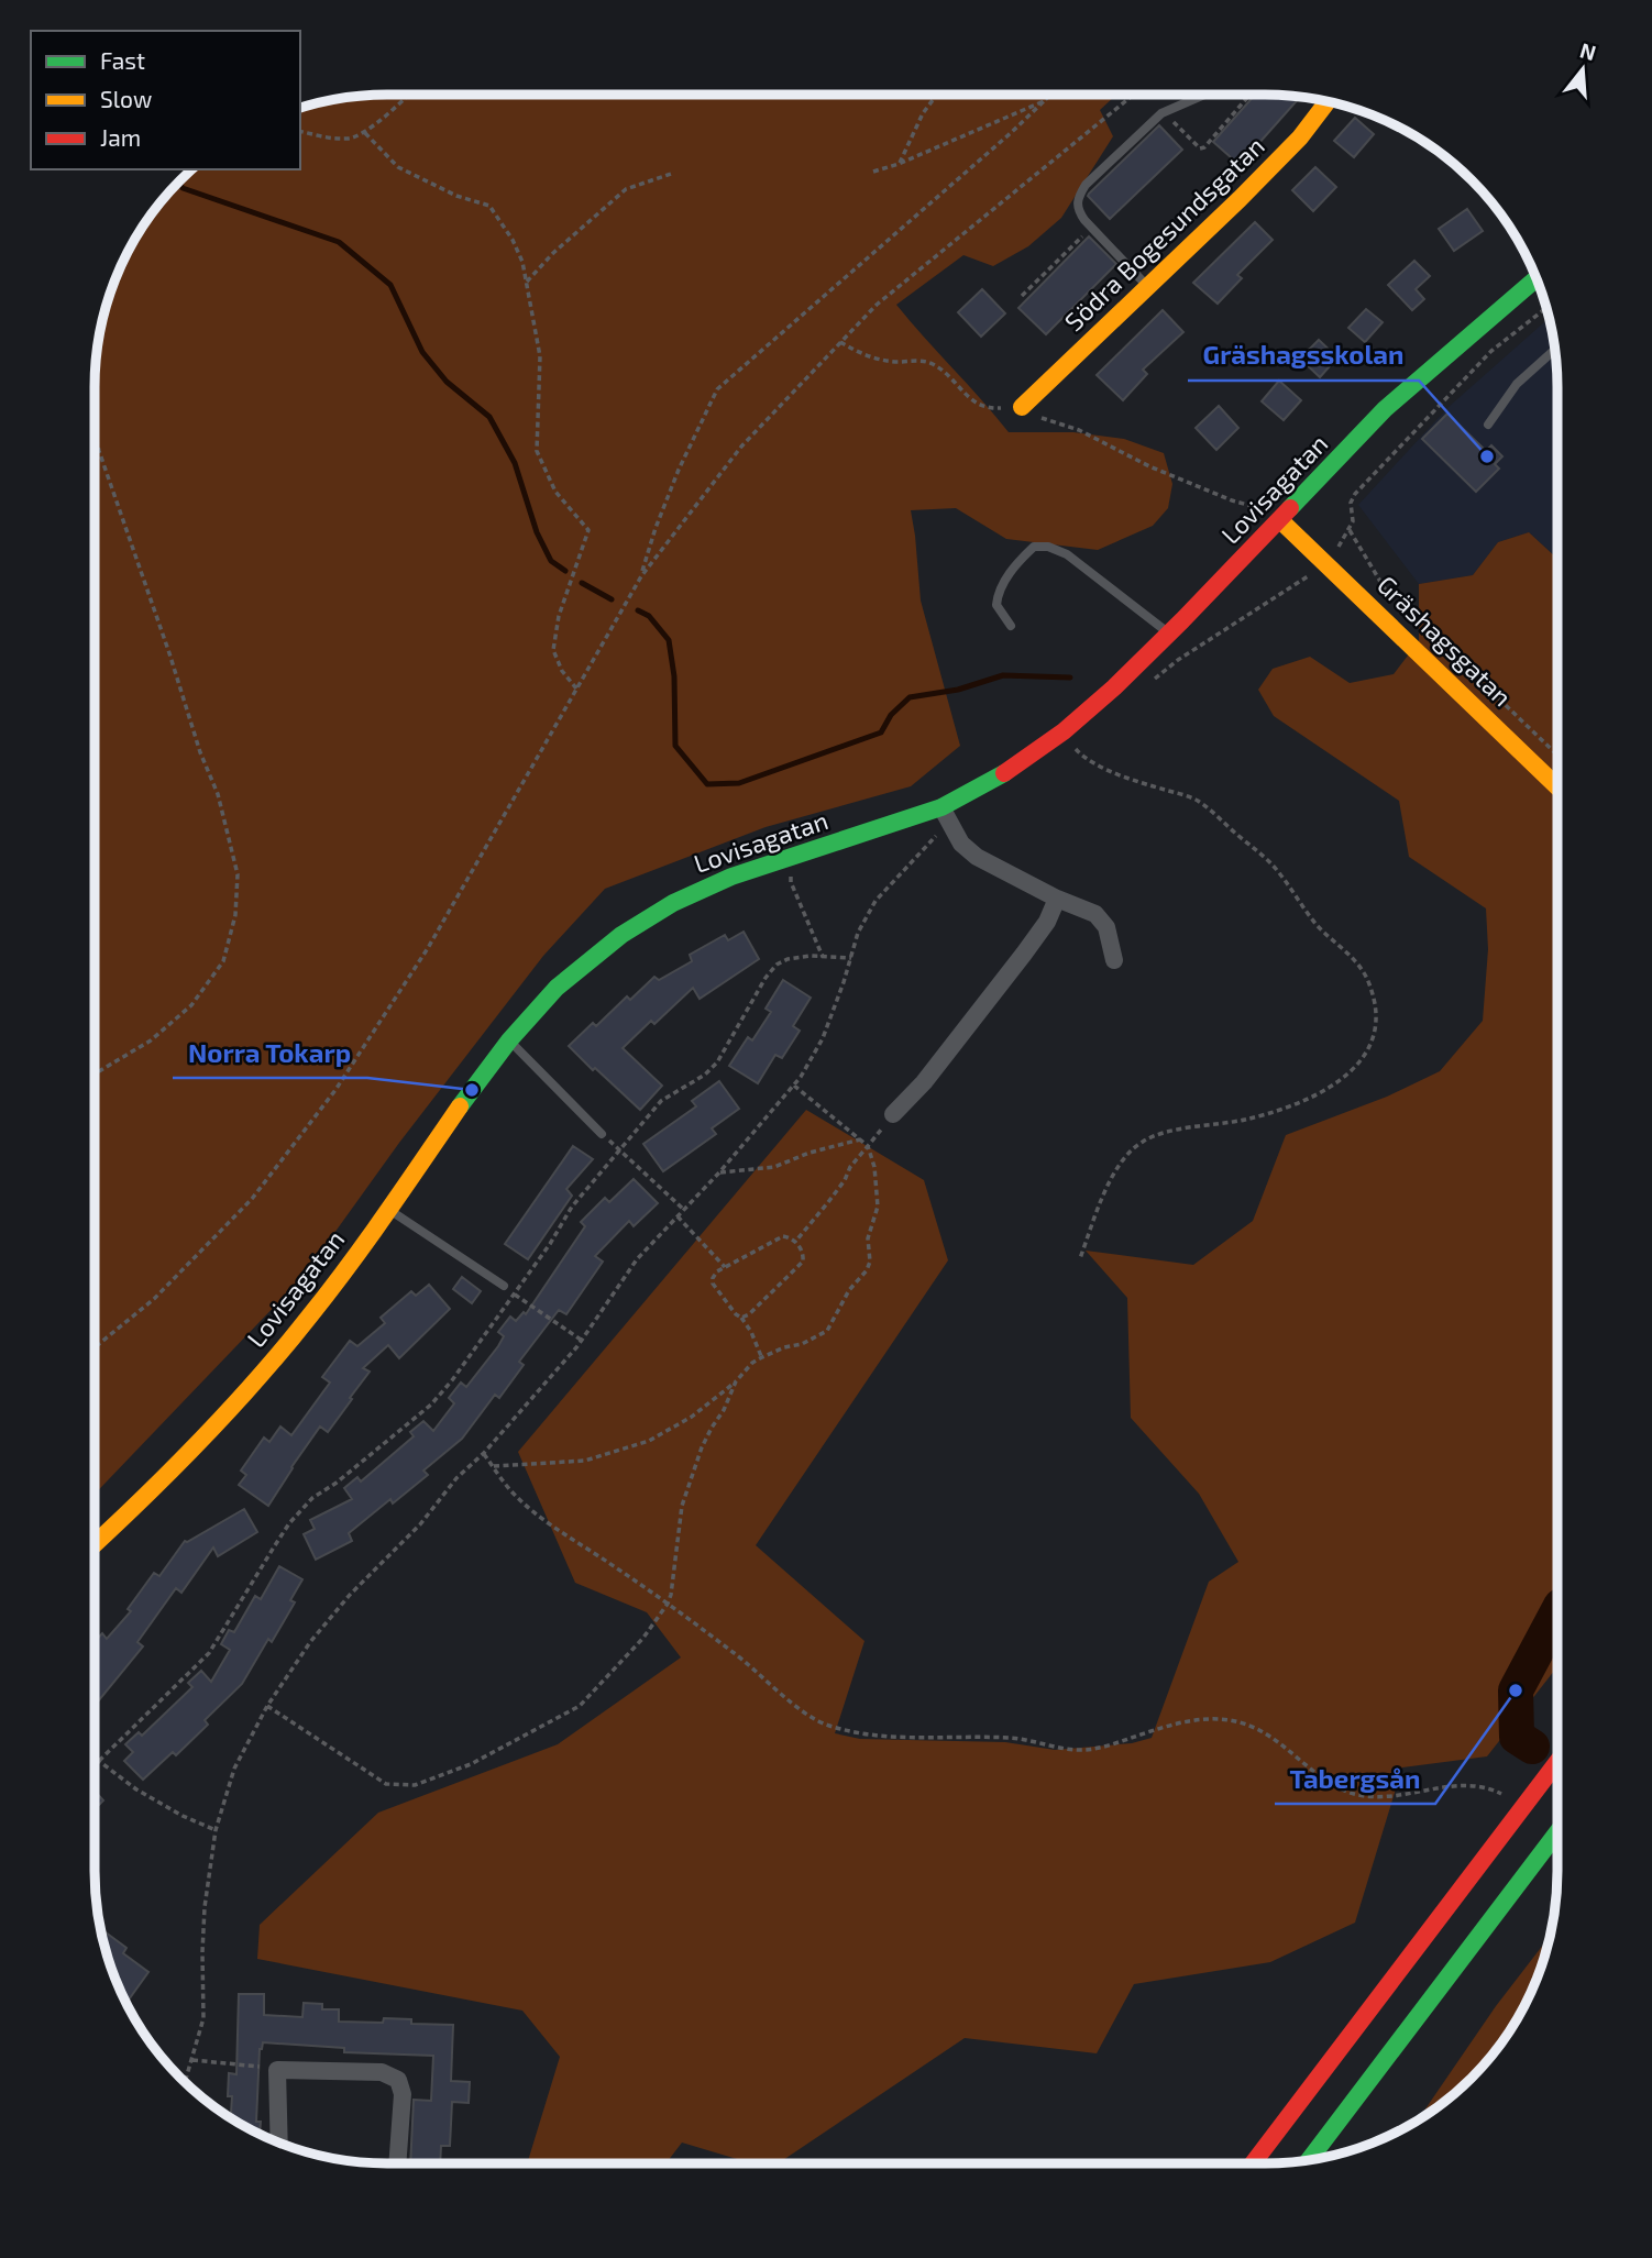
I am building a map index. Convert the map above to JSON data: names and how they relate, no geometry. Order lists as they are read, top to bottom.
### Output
{
  "streets": {
    "main road": ["Södra Bogesundsgatan", "Lovisagatan", "Gräshagsgatan"]
  },
  "crossings": [
    ["Lovisagatan", "Gräshagsgatan"]
  ],
  "places": ["Gräshagsskolan", "Norra Tokarp", "Tabergsån"],
  "legend": ["Fast", "Slow", "Jam"],
  "north": "top"
}
